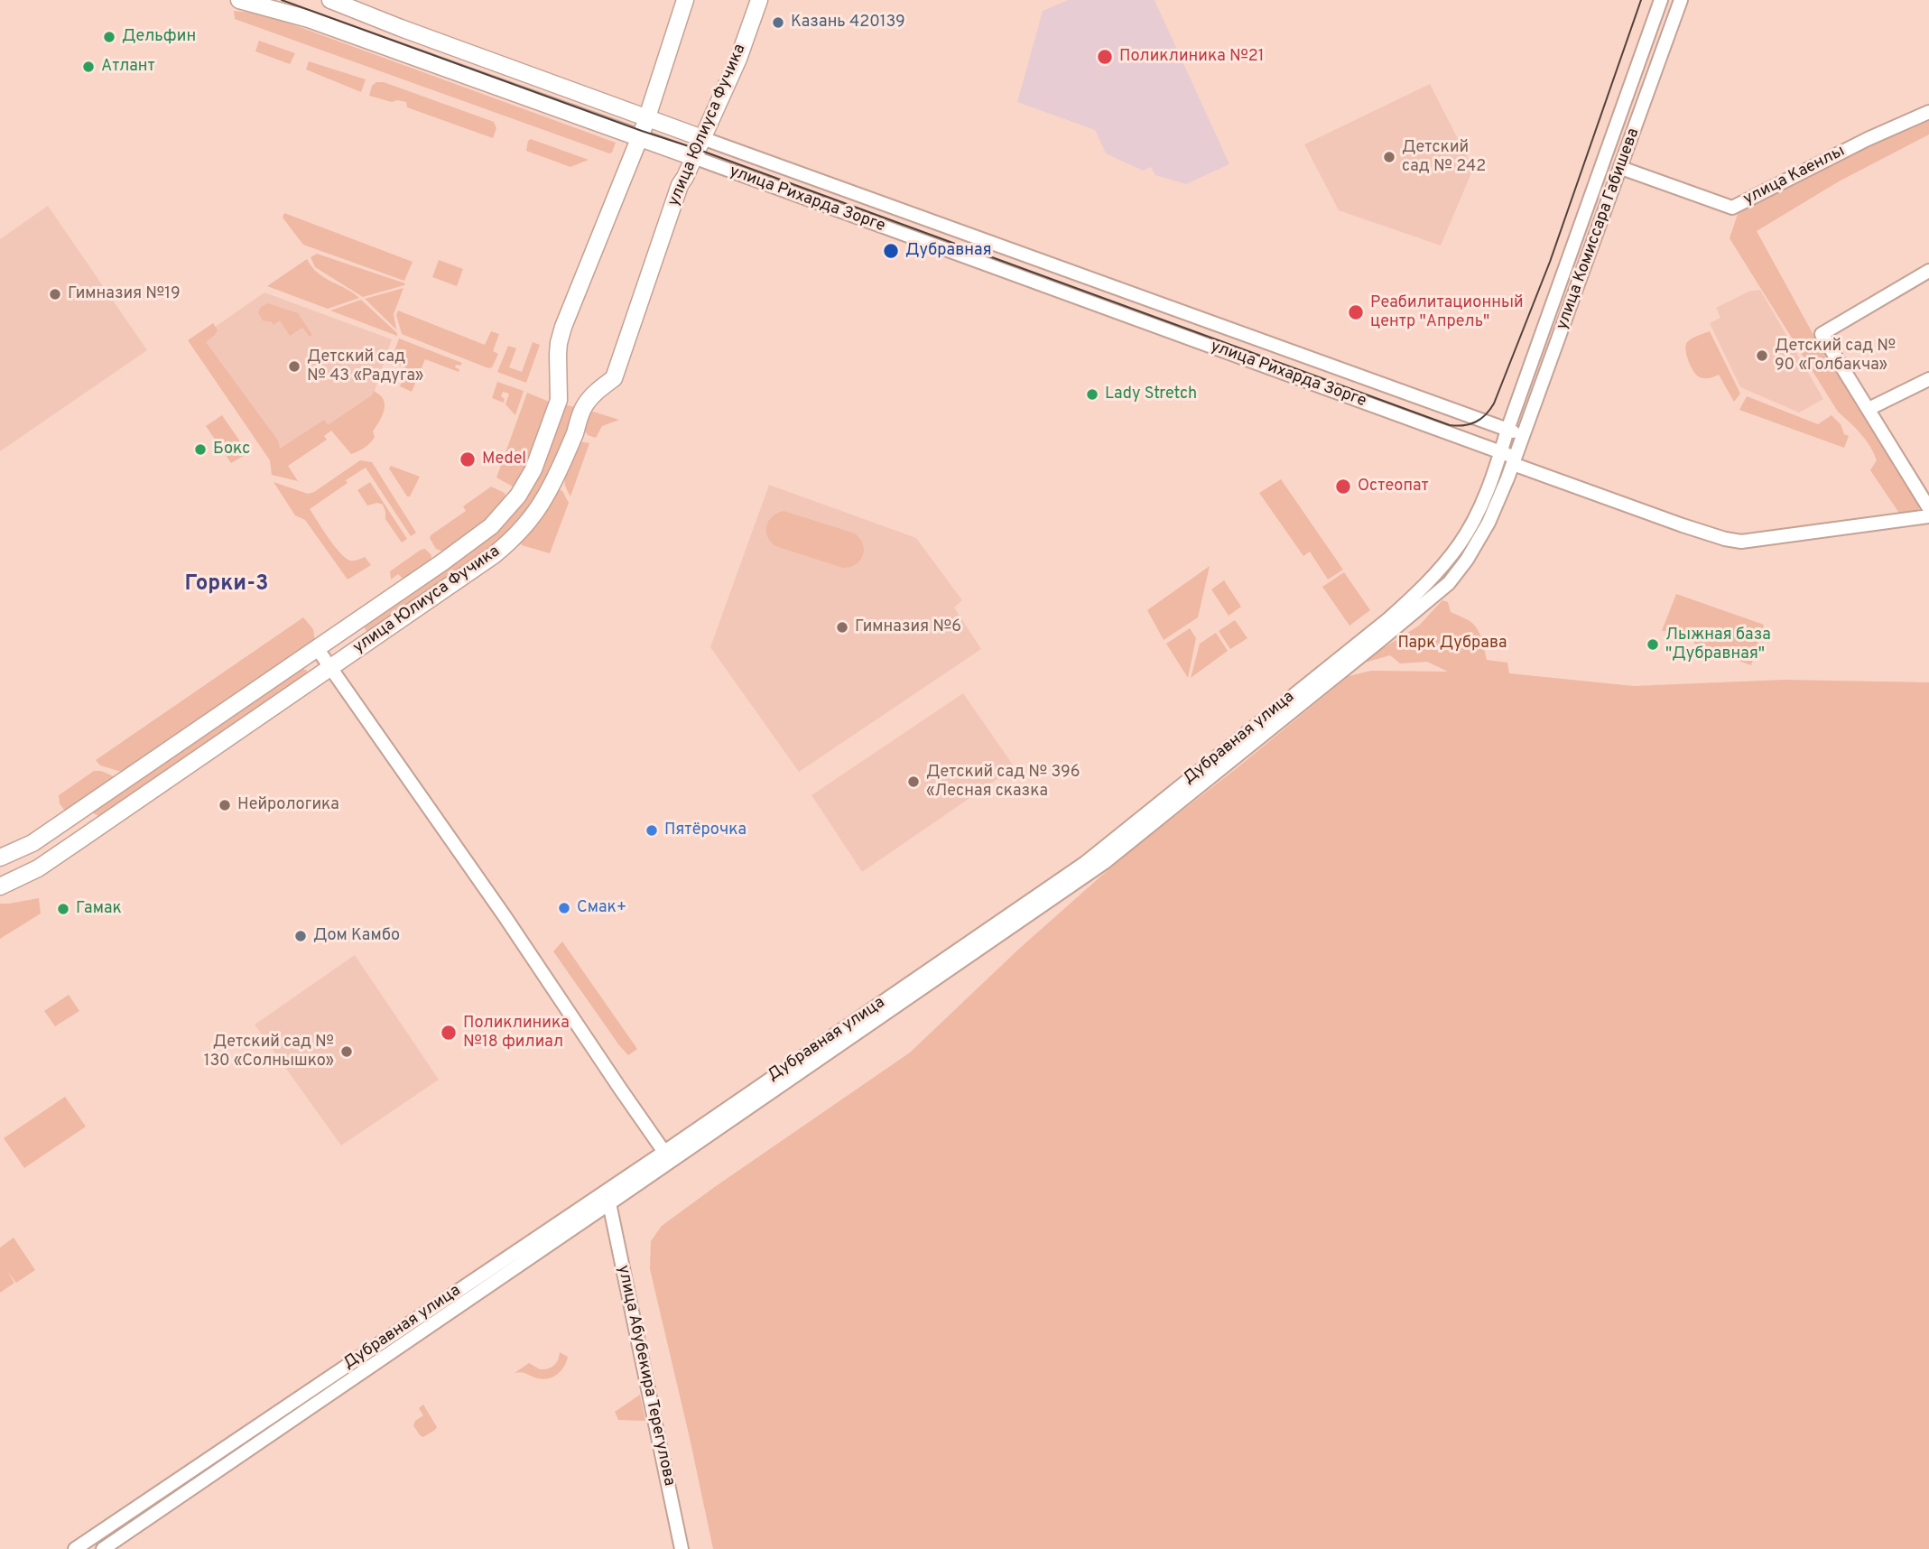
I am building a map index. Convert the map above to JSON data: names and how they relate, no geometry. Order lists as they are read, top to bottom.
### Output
{
  "streets": {
    "main road": ["улица Юлиуса Фучика", "улица Рихарда Зорге"],
    "street": [
      "улица Каенлы",
      "улица Комиссара Габишева",
      "Дубравная улица",
      "улица Абубекира Терегулова"
    ]
  },
  "crossings": [
    ["улица Юлиуса Фучика", "улица Рихарда Зорге"],
    ["улица Каенлы", "улица Комиссара Габишева"],
    ["улица Рихарда Зорге", "улица Комиссара Габишева"],
    ["улица Рихарда Зорге", "Дубравная улица"],
    ["улица Комиссара Габишева", "Дубравная улица"],
    ["Дубравная улица", "улица Абубекира Терегулова"]
  ],
  "districts": ["Горки-3"],
  "parks": ["Парк Дубрава"],
  "places": [
    "Казань 420139",
    "Дельфин",
    "Поликлиника №21",
    "Атлант",
    "Детский сад № 242",
    "Дубравная",
    "Гимназия №19",
    "Реабилитационный центр \"Апрель\"",
    "Детский сад № 90 «Голбакча»",
    "Детский сад № 43 «Радуга»",
    "Lady Stretch",
    "Бокс",
    "Medel",
    "Остеопат",
    "Гимназия №6",
    "Лыжная база \"Дубравная\"",
    "Детский сад № 396 «Лесная сказка",
    "Нейрологика",
    "Пятёрочка",
    "Смак+",
    "Гамак",
    "Дом Камбо",
    "Поликлиника №18 филиал",
    "Детский сад № 130 «Солнышко»"
  ]
}
